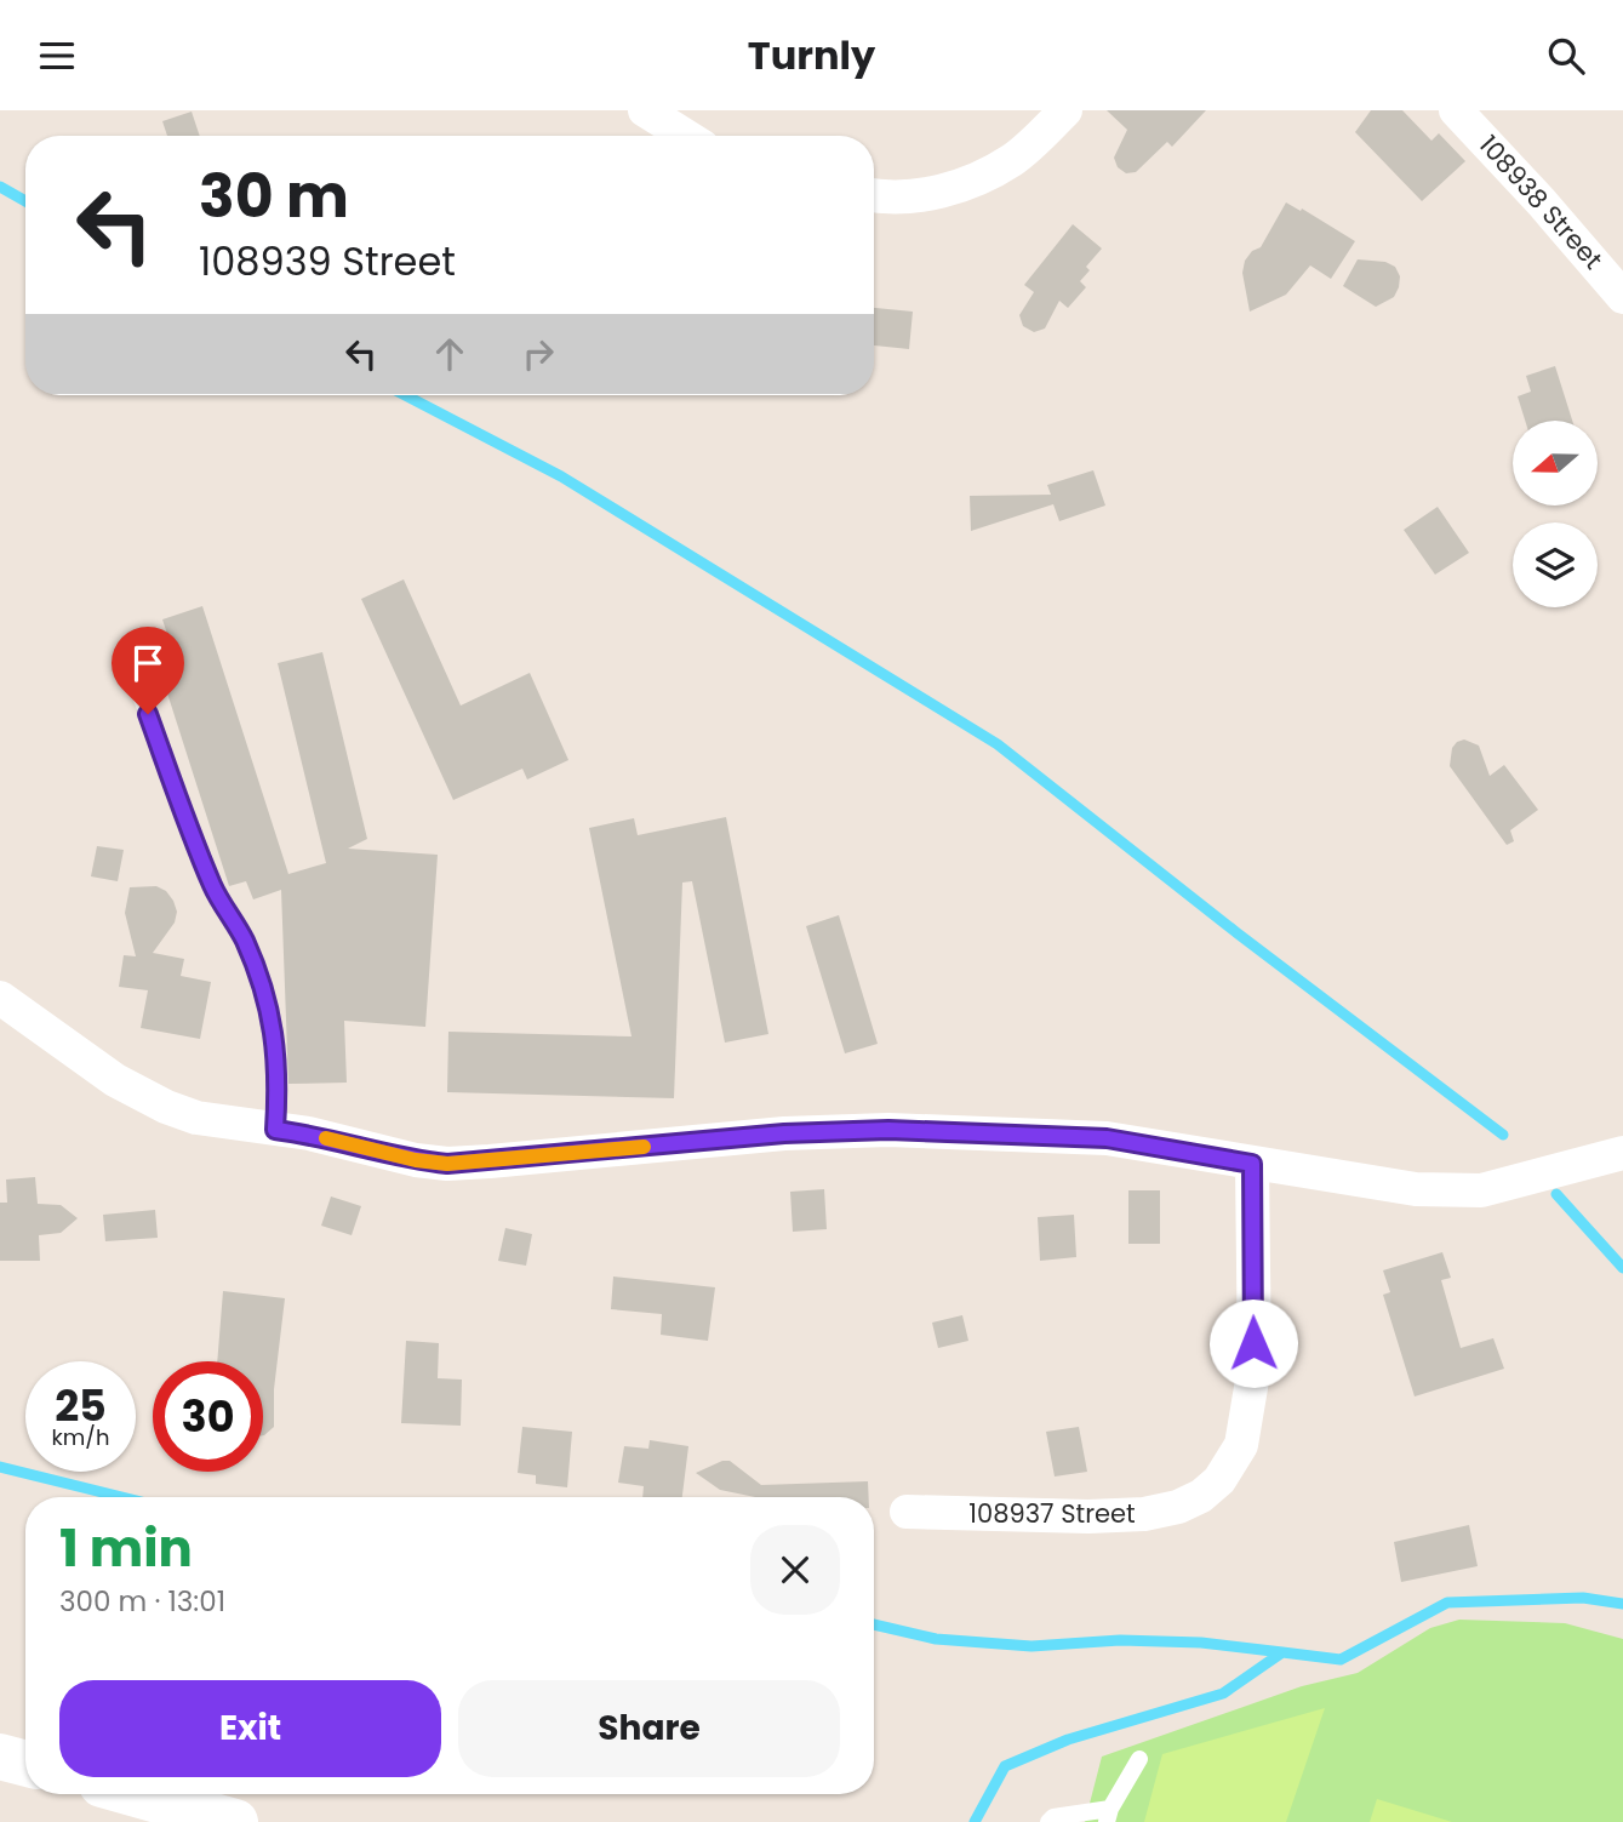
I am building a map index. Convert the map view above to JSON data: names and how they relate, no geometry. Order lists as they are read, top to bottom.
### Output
{
  "streets": {
    "street": ["108938 Street", "108937 Street"]
  },
  "north": "left",
  "page": {
    "header": "Turnly",
    "turn": ["30 m", "108939 Street"],
    "speed": "25 km/h",
    "limit": "30",
    "heading": ["1 min", "300 m · 13:01"],
    "buttons": ["Exit", "Share"]
  }
}
